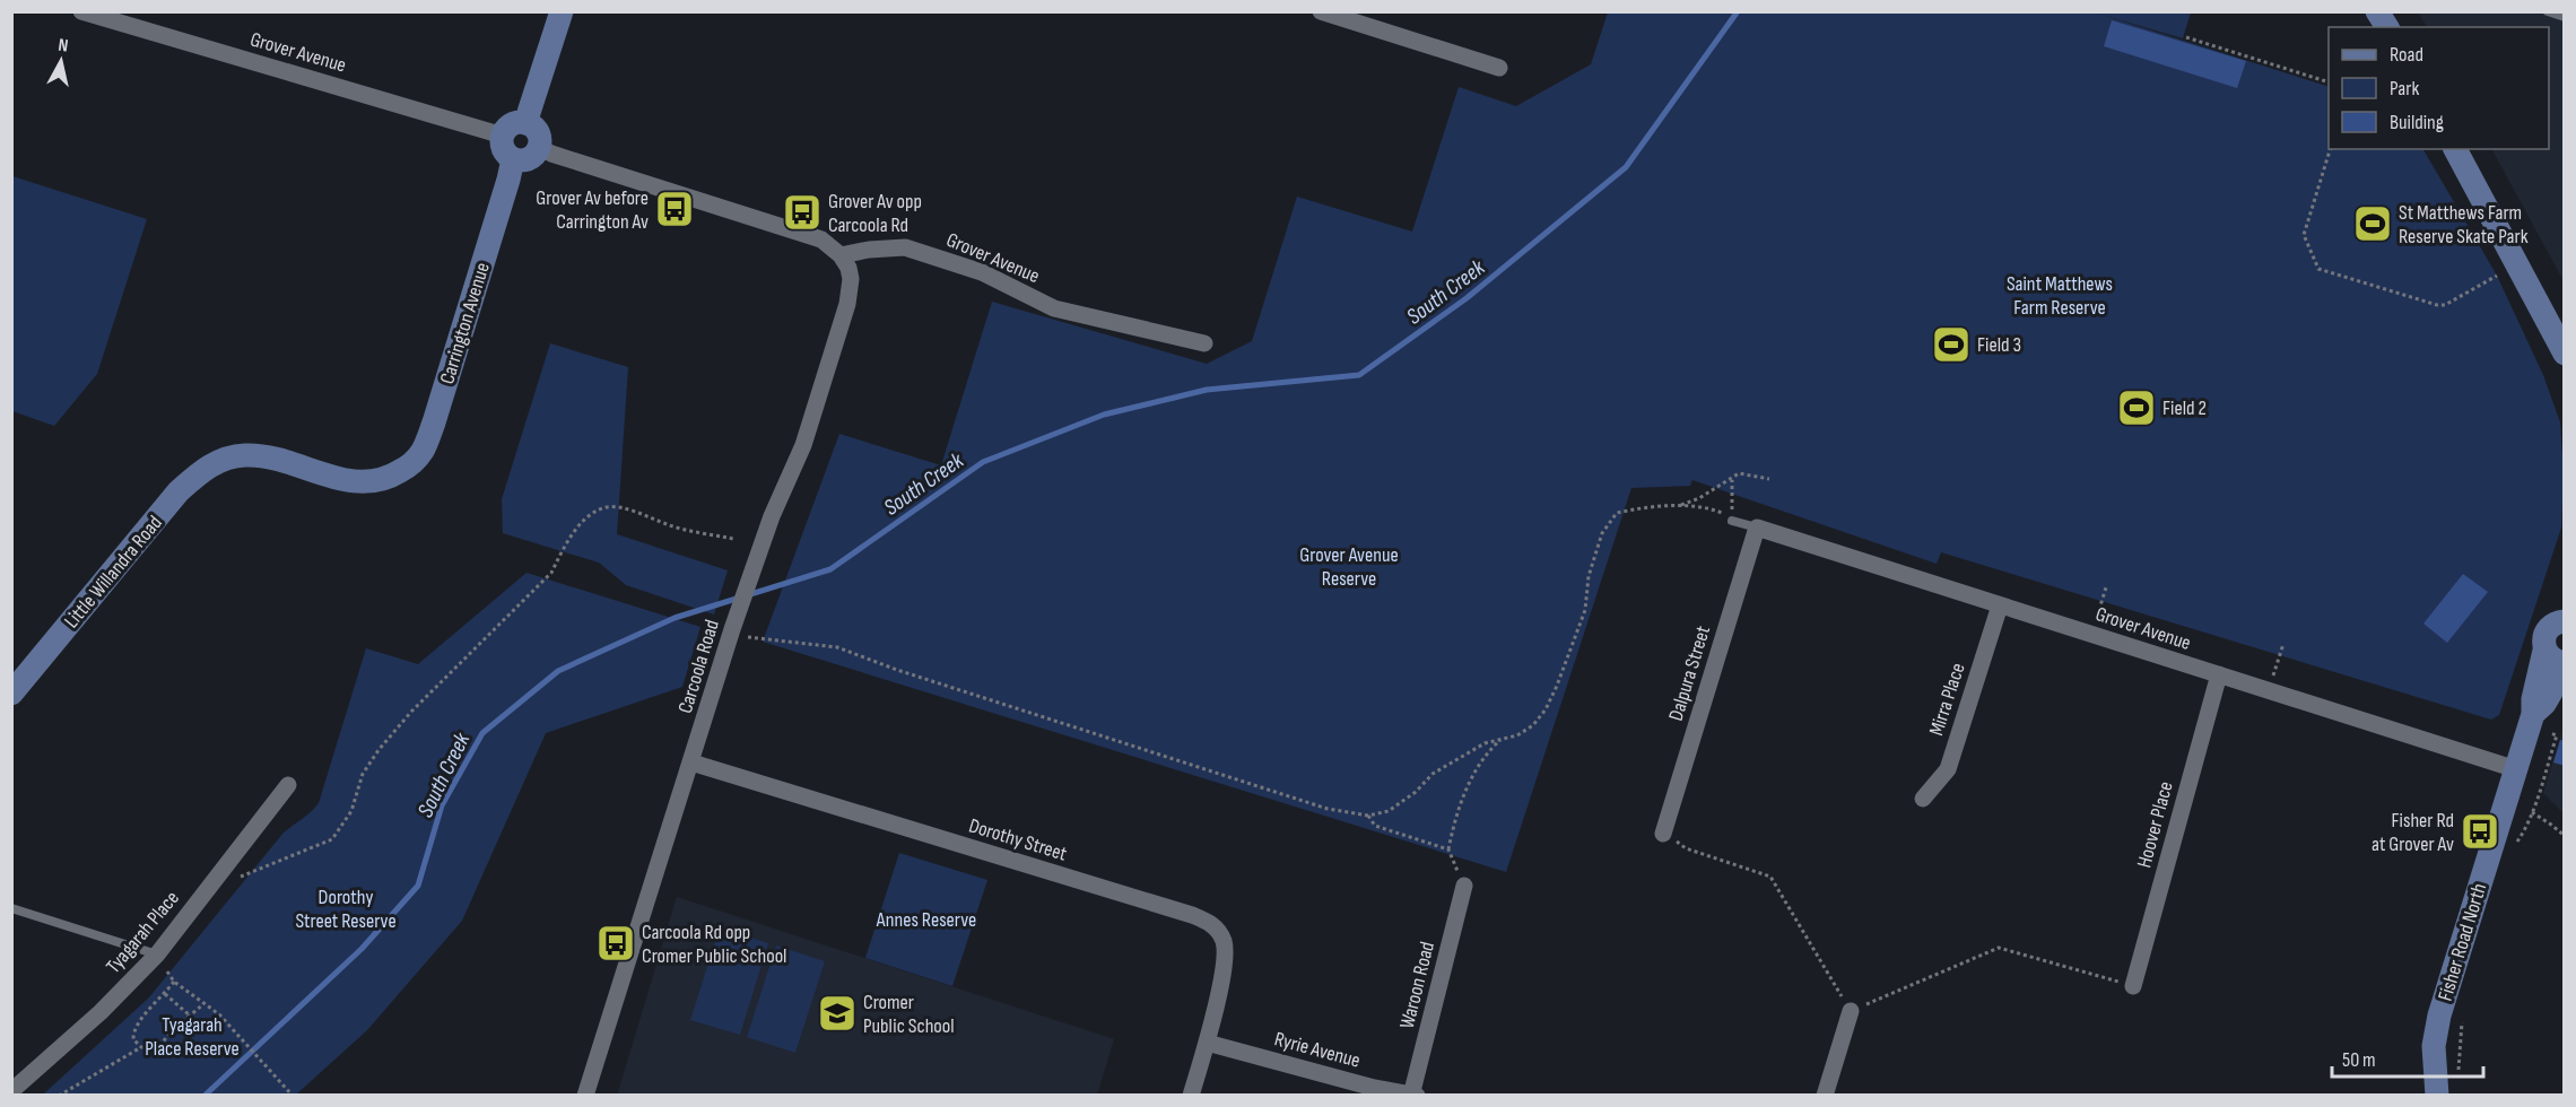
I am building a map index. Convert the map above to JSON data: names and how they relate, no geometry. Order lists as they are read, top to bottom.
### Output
{
  "streets": {
    "street": [
      "Grover Avenue",
      "Carrington Avenue",
      "Little Willandra Road",
      "Carcoola Road",
      "Dalpura Street",
      "Mirra Place",
      "Hoover Place",
      "Dorothy Street",
      "Tyagarah Place",
      "Fisher Road North",
      "Waroon Road",
      "Ryrie Avenue"
    ]
  },
  "crossings": [
    ["Grover Avenue", "Carrington Avenue"],
    ["Grover Avenue", "Carcoola Road"],
    ["Grover Avenue", "Dalpura Street"],
    ["Grover Avenue", "Mirra Place"],
    ["Grover Avenue", "Hoover Place"],
    ["Grover Avenue", "Fisher Road North"],
    ["Carrington Avenue", "Little Willandra Road"],
    ["Carcoola Road", "Dorothy Street"],
    ["Dorothy Street", "Ryrie Avenue"],
    ["Waroon Road", "Ryrie Avenue"]
  ],
  "water": ["South Creek"],
  "parks": [
    "Saint Matthews Farm Reserve",
    "Grover Avenue Reserve",
    "Dorothy Street Reserve",
    "Annes Reserve",
    "Tyagarah Place Reserve"
  ],
  "places": {
    "bus stop": [
      "Grover Av before Carrington Av",
      "Grover Av opp Carcoola Rd",
      "Fisher Rd at Grover Av",
      "Carcoola Rd opp Cromer Public School"
    ],
    "sports": ["St Matthews Farm Reserve Skate Park", "Field 3", "Field 2"],
    "school or university": ["Cromer Public School"]
  },
  "legend": ["Road", "Park", "Building"],
  "scale_bar": "50 m",
  "north": "top"
}
